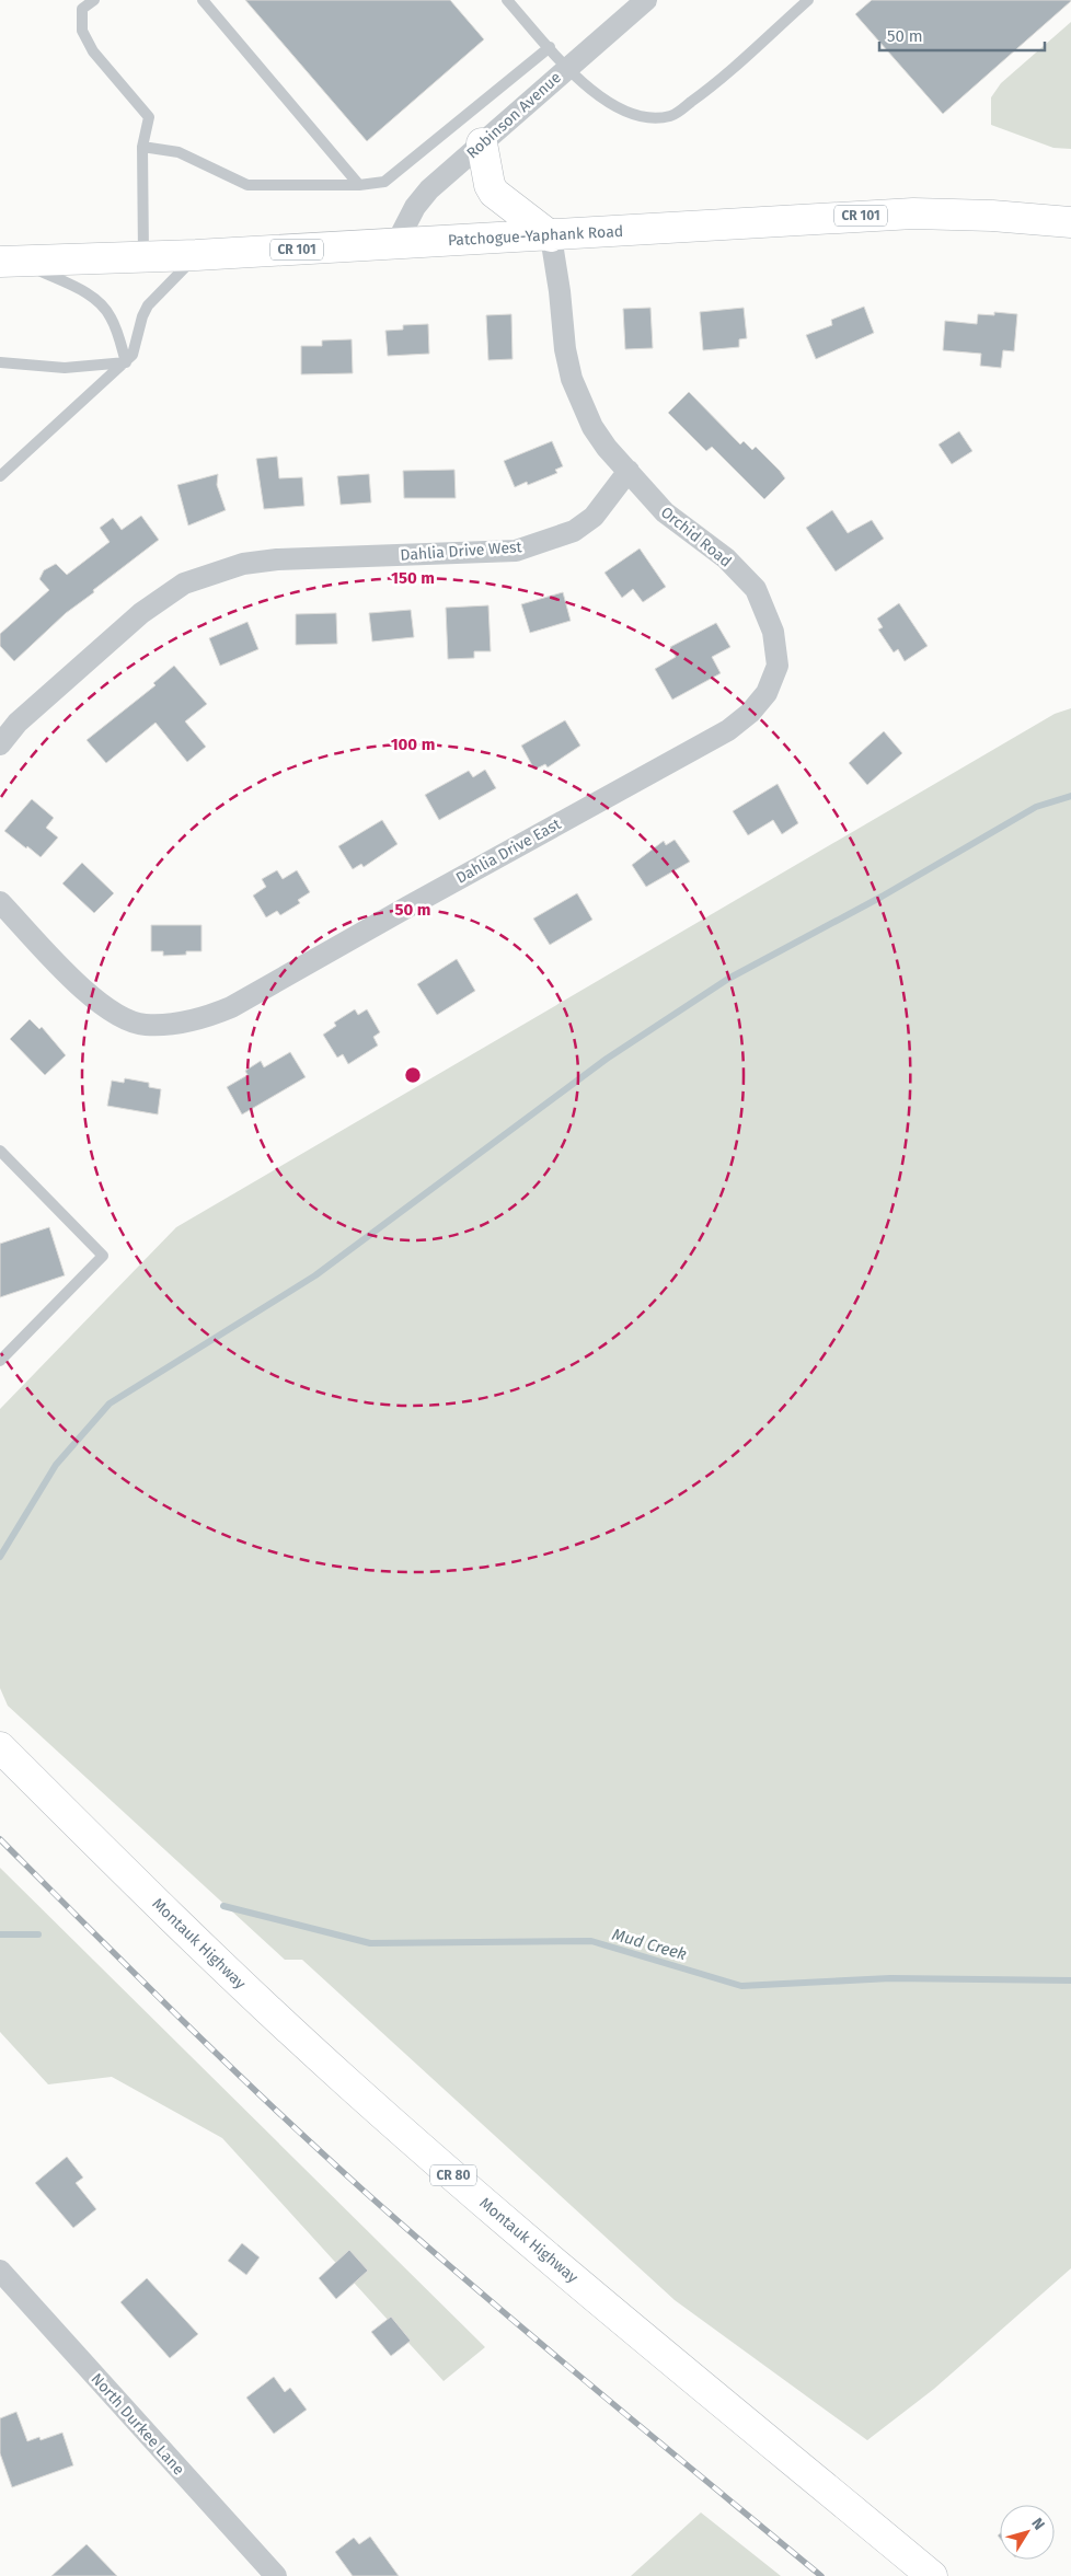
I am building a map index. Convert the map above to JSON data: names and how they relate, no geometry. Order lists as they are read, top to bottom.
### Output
{
  "streets": {
    "main road": [
      "CR 101",
      "Patchogue-Yaphank Road",
      "Montauk Highway",
      "CR 80"
    ],
    "street": [
      "Robinson Avenue",
      "Orchid Road",
      "Dahlia Drive West",
      "Dahlia Drive East",
      "North Durkee Lane"
    ]
  },
  "crossings": [
    ["Robinson Avenue", "Patchogue-Yaphank Road"],
    ["Patchogue-Yaphank Road", "Orchid Road"],
    ["Orchid Road", "Dahlia Drive West"],
    ["Orchid Road", "Dahlia Drive East"]
  ],
  "water": ["Mud Creek"],
  "scale_bar": "50 m",
  "north": "top right",
  "rings": ["150 m", "100 m", "50 m"]
}
